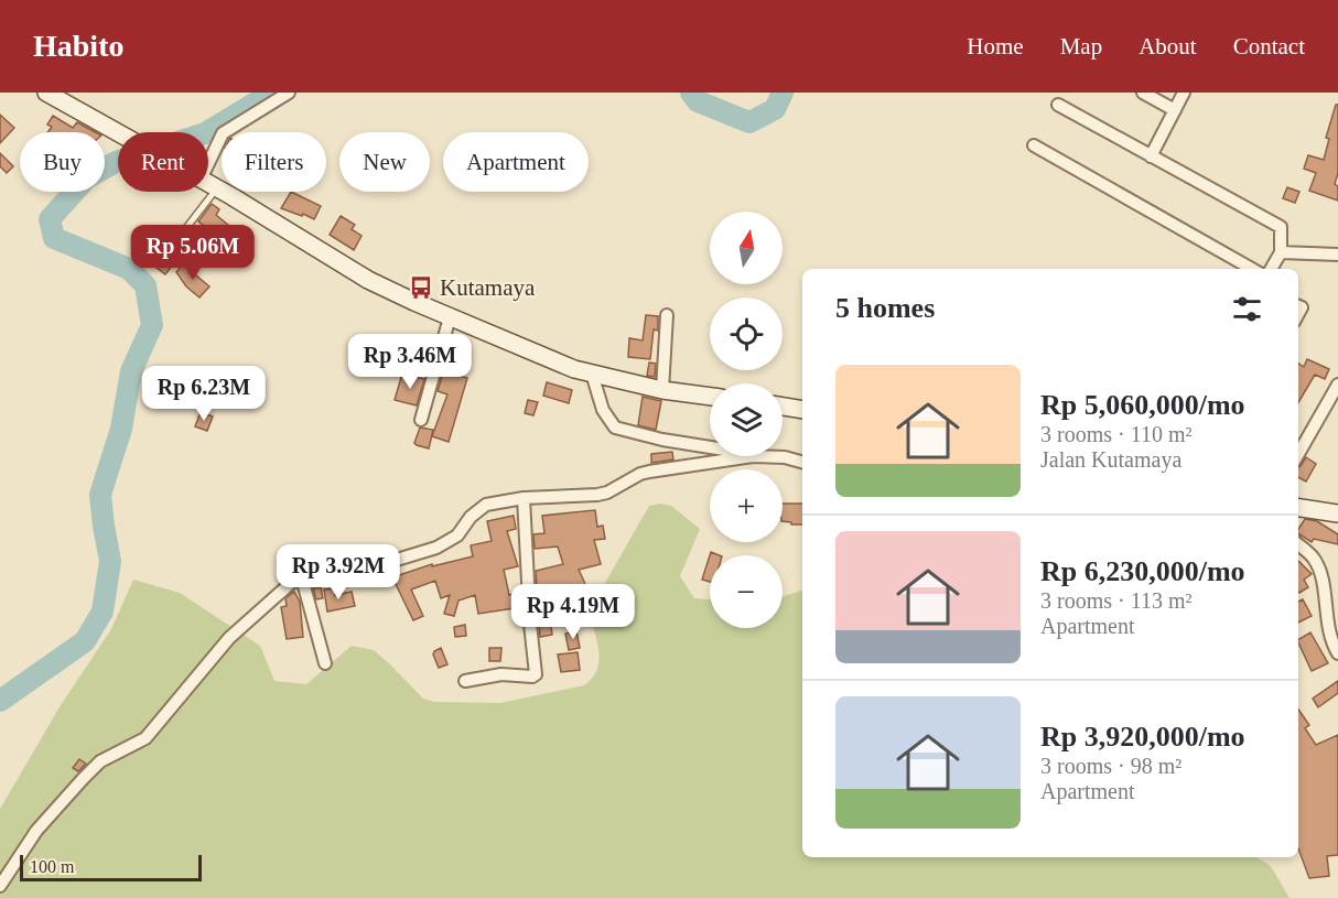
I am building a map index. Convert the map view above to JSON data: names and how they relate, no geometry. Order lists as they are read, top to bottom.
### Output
{
  "places": {
    "bus stop": ["Kutamaya"]
  },
  "scale_bar": "100 m",
  "north": "top",
  "page": {
    "header": "Habito",
    "nav": [
      "Home",
      "Map",
      "About",
      "Contact"
    ],
    "chip": [
      "Buy",
      "Rent",
      "Filters",
      "New",
      "Apartment"
    ],
    "map_buttons": ["+", "−"],
    "price": [
      "Rp 5.06M",
      "Rp 3.46M",
      "Rp 6.23M",
      "Rp 3.92M",
      "Rp 4.19M"
    ],
    "heading": "5 homes",
    "list": [
      {
        "name": "Rp 5,060,000/mo",
        "note": "3 rooms · 110 m² · Jalan Kutamaya"
      },
      {
        "name": "Rp 6,230,000/mo",
        "note": "3 rooms · 113 m² · Apartment"
      },
      {
        "name": "Rp 3,920,000/mo",
        "note": "3 rooms · 98 m² · Apartment"
      }
    ],
    "scale": "100 m"
  }
}
